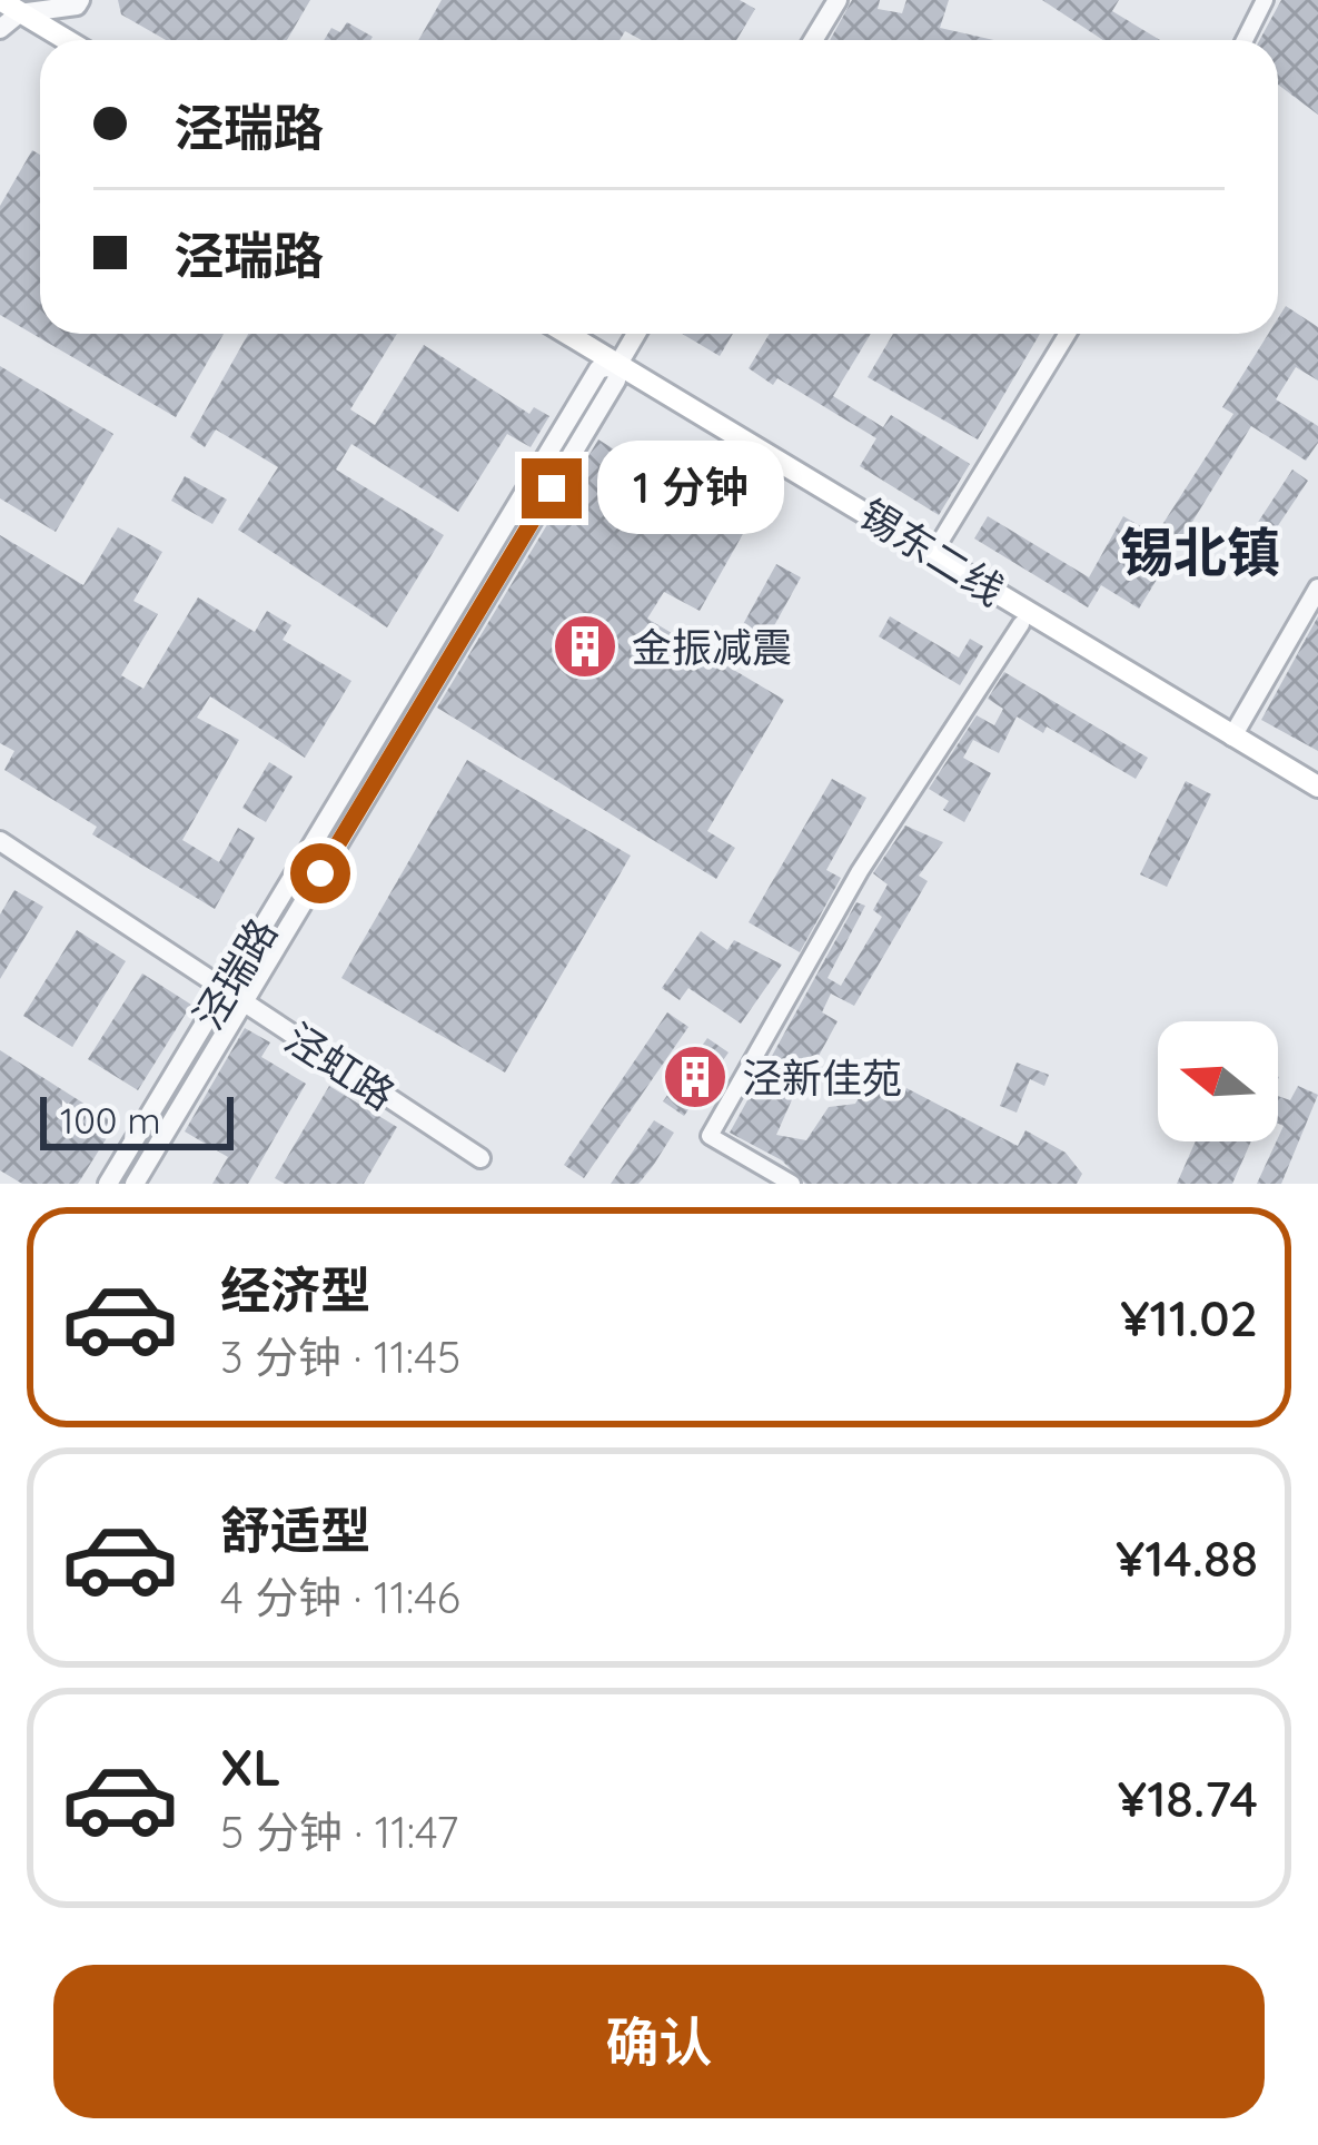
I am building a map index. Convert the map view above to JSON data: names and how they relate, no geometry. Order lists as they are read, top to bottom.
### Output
{
  "streets": {
    "main road": ["锡东二线"],
    "street": ["泾瑞路", "泾虹路"]
  },
  "crossings": [
    ["锡东二线", "泾瑞路"],
    ["泾瑞路", "泾虹路"]
  ],
  "districts": ["锡北镇"],
  "places": {
    "building": ["金振减震", "泾新佳苑"]
  },
  "scale_bar": "100 m",
  "north": "left",
  "page": {
    "banner": ["泾瑞路", "泾瑞路"],
    "bubble": "1 分钟",
    "scale": "100 m",
    "list": [
      {
        "name": "经济型",
        "note": "3 分钟 · 11:45",
        "value": "¥11.02"
      },
      {
        "name": "舒适型",
        "note": "4 分钟 · 11:46",
        "value": "¥14.88"
      },
      {
        "name": "XL",
        "note": "5 分钟 · 11:47",
        "value": "¥18.74"
      }
    ],
    "buttons": "确认"
  }
}
